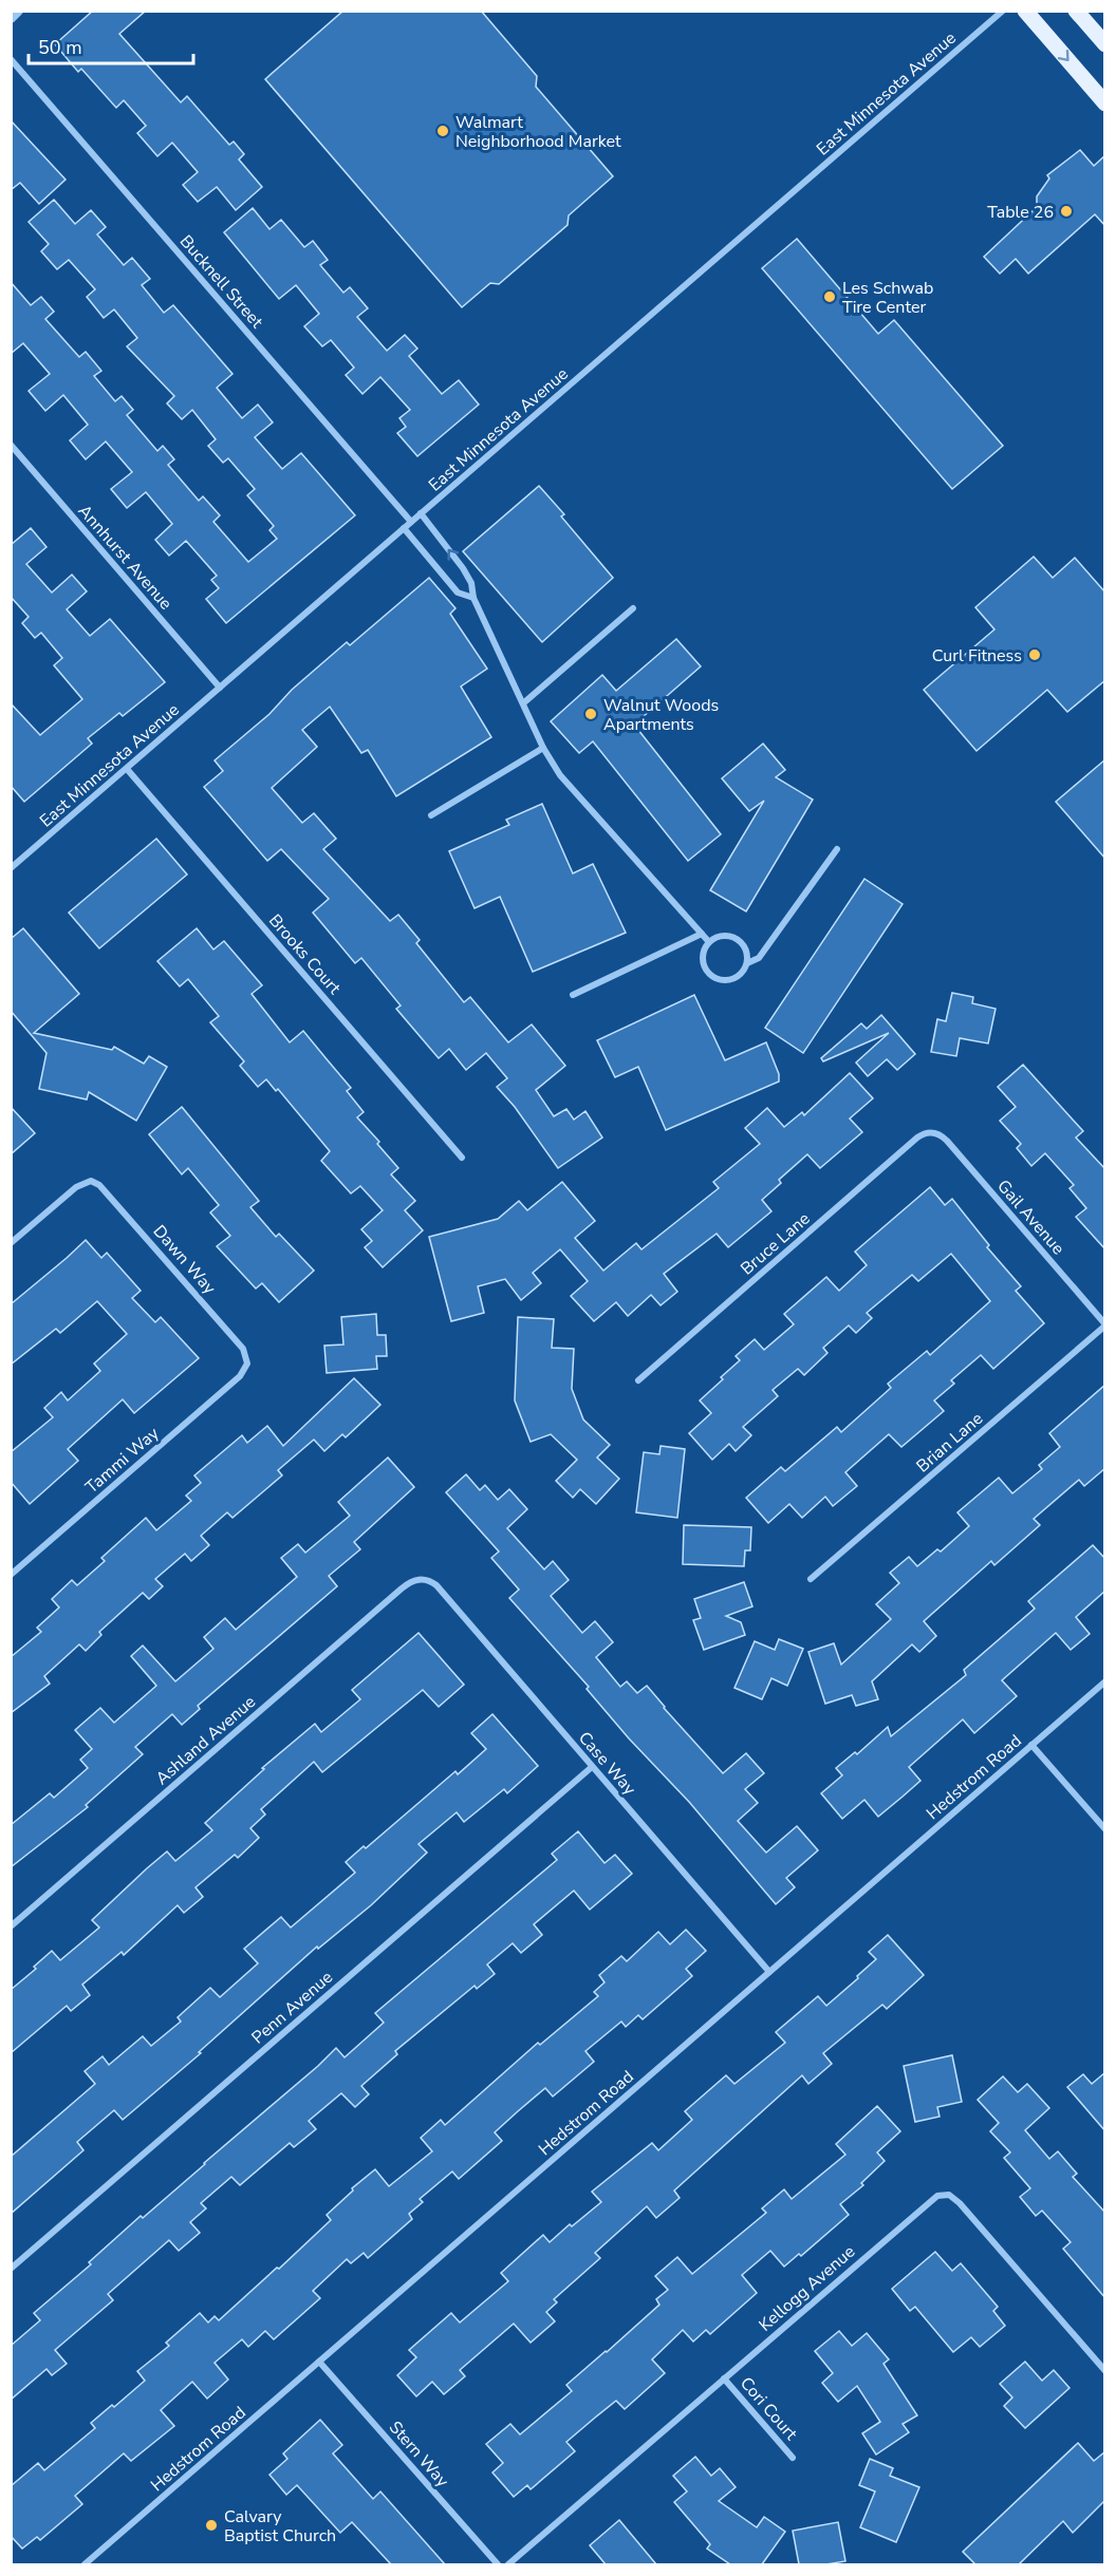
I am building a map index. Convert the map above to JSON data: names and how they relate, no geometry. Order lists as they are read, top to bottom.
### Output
{
  "streets": {
    "street": [
      "East Minnesota Avenue",
      "Bucknell Street",
      "Annhurst Avenue",
      "Brooks Court",
      "Gail Avenue",
      "Bruce Lane",
      "Dawn Way",
      "Brian Lane",
      "Tammi Way",
      "Ashland Avenue",
      "Case Way",
      "Hedstrom Road",
      "Penn Avenue",
      "Kellogg Avenue",
      "Cori Court",
      "Stern Way"
    ]
  },
  "crossings": [
    ["East Minnesota Avenue", "Bucknell Street"],
    ["East Minnesota Avenue", "Annhurst Avenue"],
    ["East Minnesota Avenue", "Brooks Court"],
    ["Gail Avenue", "Bruce Lane"],
    ["Gail Avenue", "Brian Lane"],
    ["Dawn Way", "Tammi Way"],
    ["Ashland Avenue", "Case Way"],
    ["Case Way", "Hedstrom Road"],
    ["Case Way", "Penn Avenue"],
    ["Hedstrom Road", "Stern Way"],
    ["Kellogg Avenue", "Cori Court"]
  ],
  "places": [
    "Walmart Neighborhood Market",
    "Table 26",
    "Les Schwab Tire Center",
    "Curl Fitness",
    "Walnut Woods Apartments",
    "Calvary Baptist Church"
  ],
  "scale_bar": "50 m"
}
